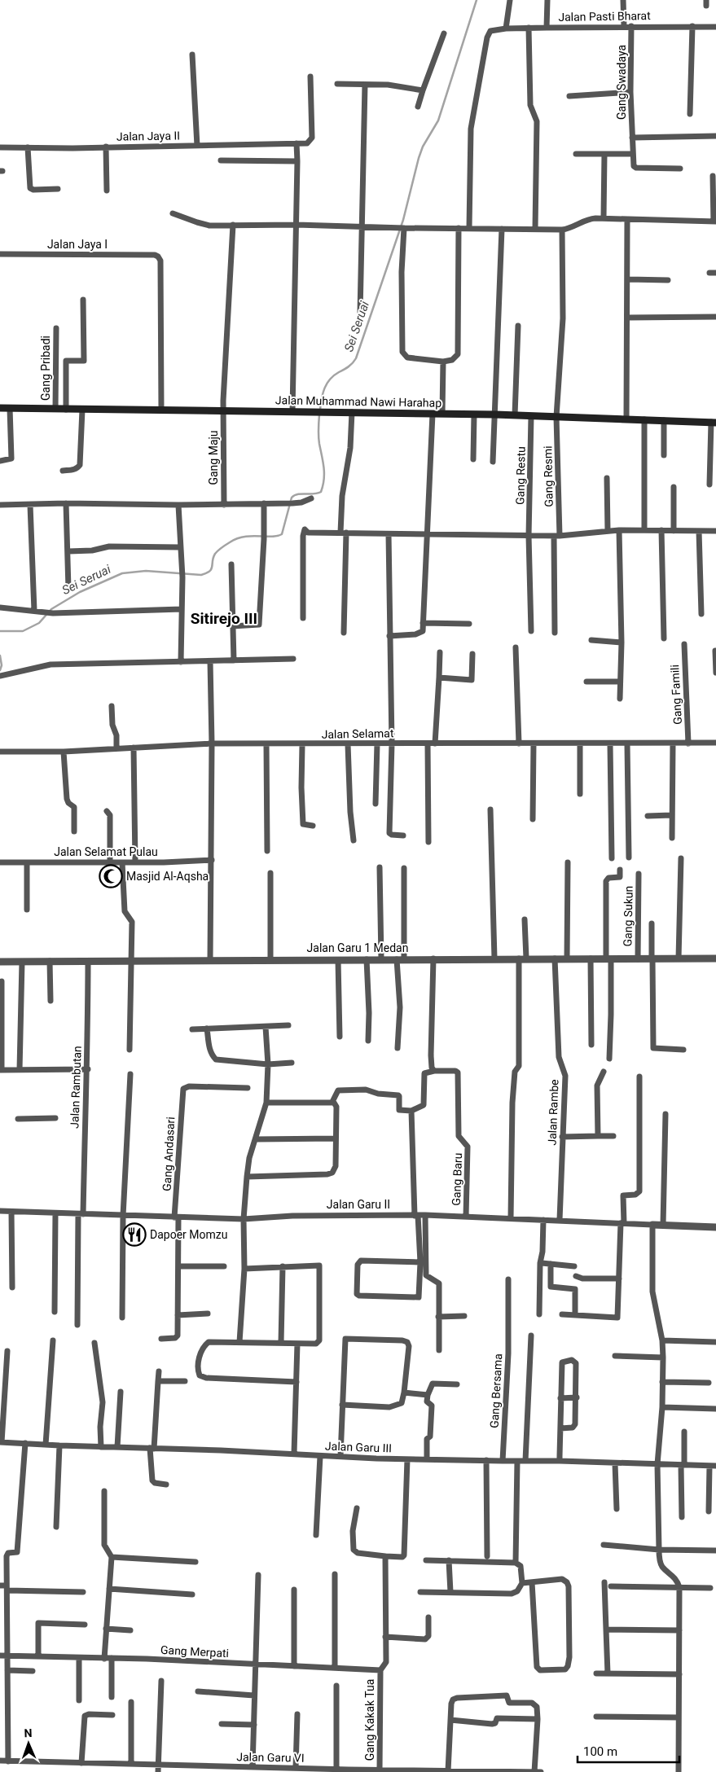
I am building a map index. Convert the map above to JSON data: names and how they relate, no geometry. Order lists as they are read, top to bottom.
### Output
{
  "streets": {
    "main road": ["Jalan Muhammad Nawi Harahap"],
    "street": [
      "Jalan Pasti Bharat",
      "Gang Swadaya",
      "Jalan Jaya II",
      "Jalan Jaya I",
      "Gang Pribadi",
      "Gang Maju",
      "Gang Restu",
      "Gang Resmi",
      "Gang Famili",
      "Jalan Selamat",
      "Jalan Selamat Pulau",
      "Gang Sukun",
      "Jalan Garu 1 Medan",
      "Jalan Rambutan",
      "Jalan Rambe",
      "Gang Andasari",
      "Gang Baru",
      "Jalan Garu II",
      "Gang Bersama",
      "Jalan Garu III",
      "Gang Merpati",
      "Gang Kakak Tua",
      "Jalan Garu VI"
    ]
  },
  "crossings": [
    ["Jalan Pasti Bharat", "Gang Swadaya"],
    ["Jalan Jaya I", "Jalan Muhammad Nawi Harahap"],
    ["Gang Pribadi", "Jalan Muhammad Nawi Harahap"],
    ["Jalan Muhammad Nawi Harahap", "Gang Maju"],
    ["Jalan Muhammad Nawi Harahap", "Gang Restu"],
    ["Jalan Muhammad Nawi Harahap", "Gang Resmi"],
    ["Gang Famili", "Jalan Selamat"],
    ["Gang Sukun", "Jalan Garu 1 Medan"],
    ["Jalan Garu 1 Medan", "Jalan Rambutan"],
    ["Jalan Garu 1 Medan", "Jalan Rambe"],
    ["Jalan Rambutan", "Jalan Garu II"],
    ["Jalan Rambe", "Jalan Garu II"],
    ["Gang Andasari", "Jalan Garu II"],
    ["Gang Baru", "Jalan Garu II"],
    ["Gang Bersama", "Jalan Garu III"],
    ["Gang Merpati", "Gang Kakak Tua"],
    ["Gang Kakak Tua", "Jalan Garu VI"]
  ],
  "districts": ["Sitirejo III"],
  "water": ["Sei Seruai"],
  "places": {
    "mosque": ["Masjid Al-Aqsha"],
    "restaurant": ["Dapoer Momzu"]
  },
  "scale_bar": "100 m",
  "north": "top"
}
